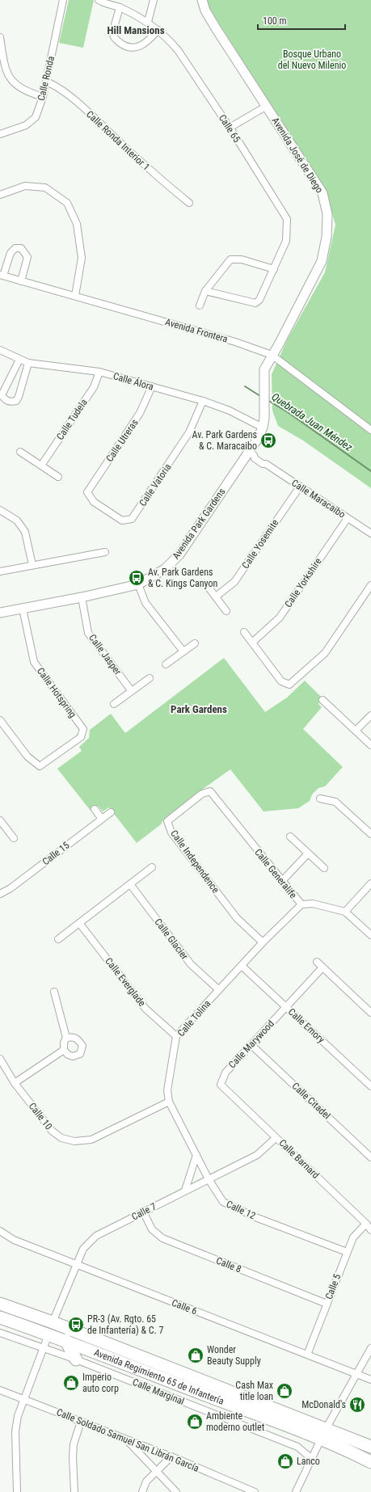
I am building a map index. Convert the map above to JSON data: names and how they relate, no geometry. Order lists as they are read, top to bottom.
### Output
{
  "streets": {
    "highway": ["Avenida Regimiento 65 de Infantería"],
    "street": [
      "Calle Ronda",
      "Calle 65",
      "Calle Ronda Interior 1",
      "Avenida José de Diego",
      "Avenida Frontera",
      "Calle Álora",
      "Calle Tudela",
      "Calle Utreras",
      "Calle Vatoria",
      "Calle Maracaibo",
      "Avenida Park Gardens",
      "Calle Yosemite",
      "Calle Yorkshire",
      "Calle Jasper",
      "Calle Hotspring",
      "Calle 15",
      "Calle Independence",
      "Calle Generalife",
      "Calle Glacier",
      "Calle Everglade",
      "Calle Tolina",
      "Calle Emory",
      "Calle Marywood",
      "Calle Citadel",
      "Calle 10",
      "Calle Barnard",
      "Calle 12",
      "Calle 7",
      "Calle 8",
      "Calle 5",
      "Calle 6",
      "Calle Marginal",
      "Calle Soldado Samuel San Librán García"
    ]
  },
  "crossings": [
    ["Calle Ronda", "Calle Ronda Interior 1"],
    ["Avenida José de Diego", "Avenida Frontera"],
    ["Avenida José de Diego", "Avenida Park Gardens"],
    ["Avenida Frontera", "Avenida Park Gardens"],
    ["Calle Álora", "Calle Tudela"],
    ["Calle Álora", "Calle Utreras"],
    ["Calle Álora", "Calle Vatoria"],
    ["Calle Álora", "Avenida Park Gardens"],
    ["Calle Utreras", "Calle Vatoria"],
    ["Calle Maracaibo", "Avenida Park Gardens"],
    ["Calle Maracaibo", "Calle Yosemite"],
    ["Calle Maracaibo", "Calle Yorkshire"],
    ["Avenida Park Gardens", "Calle Jasper"],
    ["Avenida Park Gardens", "Calle Hotspring"],
    ["Calle Independence", "Calle Generalife"],
    ["Calle Independence", "Calle Tolina"],
    ["Calle Generalife", "Calle Tolina"],
    ["Calle Glacier", "Calle Tolina"],
    ["Calle Everglade", "Calle Tolina"],
    ["Calle Tolina", "Calle Emory"],
    ["Calle Tolina", "Calle 10"],
    ["Calle Tolina", "Calle 12"],
    ["Calle Emory", "Calle Marywood"],
    ["Calle Marywood", "Calle Citadel"],
    ["Calle Marywood", "Calle Barnard"],
    ["Calle 10", "Calle 12"],
    ["Calle Barnard", "Calle 7"],
    ["Calle Barnard", "Calle 5"],
    ["Calle 12", "Calle 7"],
    ["Calle 12", "Calle 5"],
    ["Calle 7", "Calle 8"],
    ["Calle 7", "Calle 6"],
    ["Calle 7", "Avenida Regimiento 65 de Infantería"],
    ["Calle 8", "Calle 5"],
    ["Calle 5", "Calle 6"]
  ],
  "districts": ["Hill Mansions", "Park Gardens"],
  "water": ["Quebrada Juan Méndez"],
  "parks": ["Bosque Urbano del Nuevo Milenio"],
  "places": {
    "bus stop": ["Av. Park Gardens & C. Maracaibo", "Av. Park Gardens & C. Kings Canyon", "PR-3 (Av. Rgto. 65 de Infantería) & C. 7"],
    "shop": [
      "Wonder Beauty Supply",
      "Imperio auto corp",
      "Cash Max title loan",
      "Ambiente moderno outlet",
      "Lanco"
    ],
    "restaurant": ["McDonald's"]
  },
  "scale_bar": "100 m"
}
